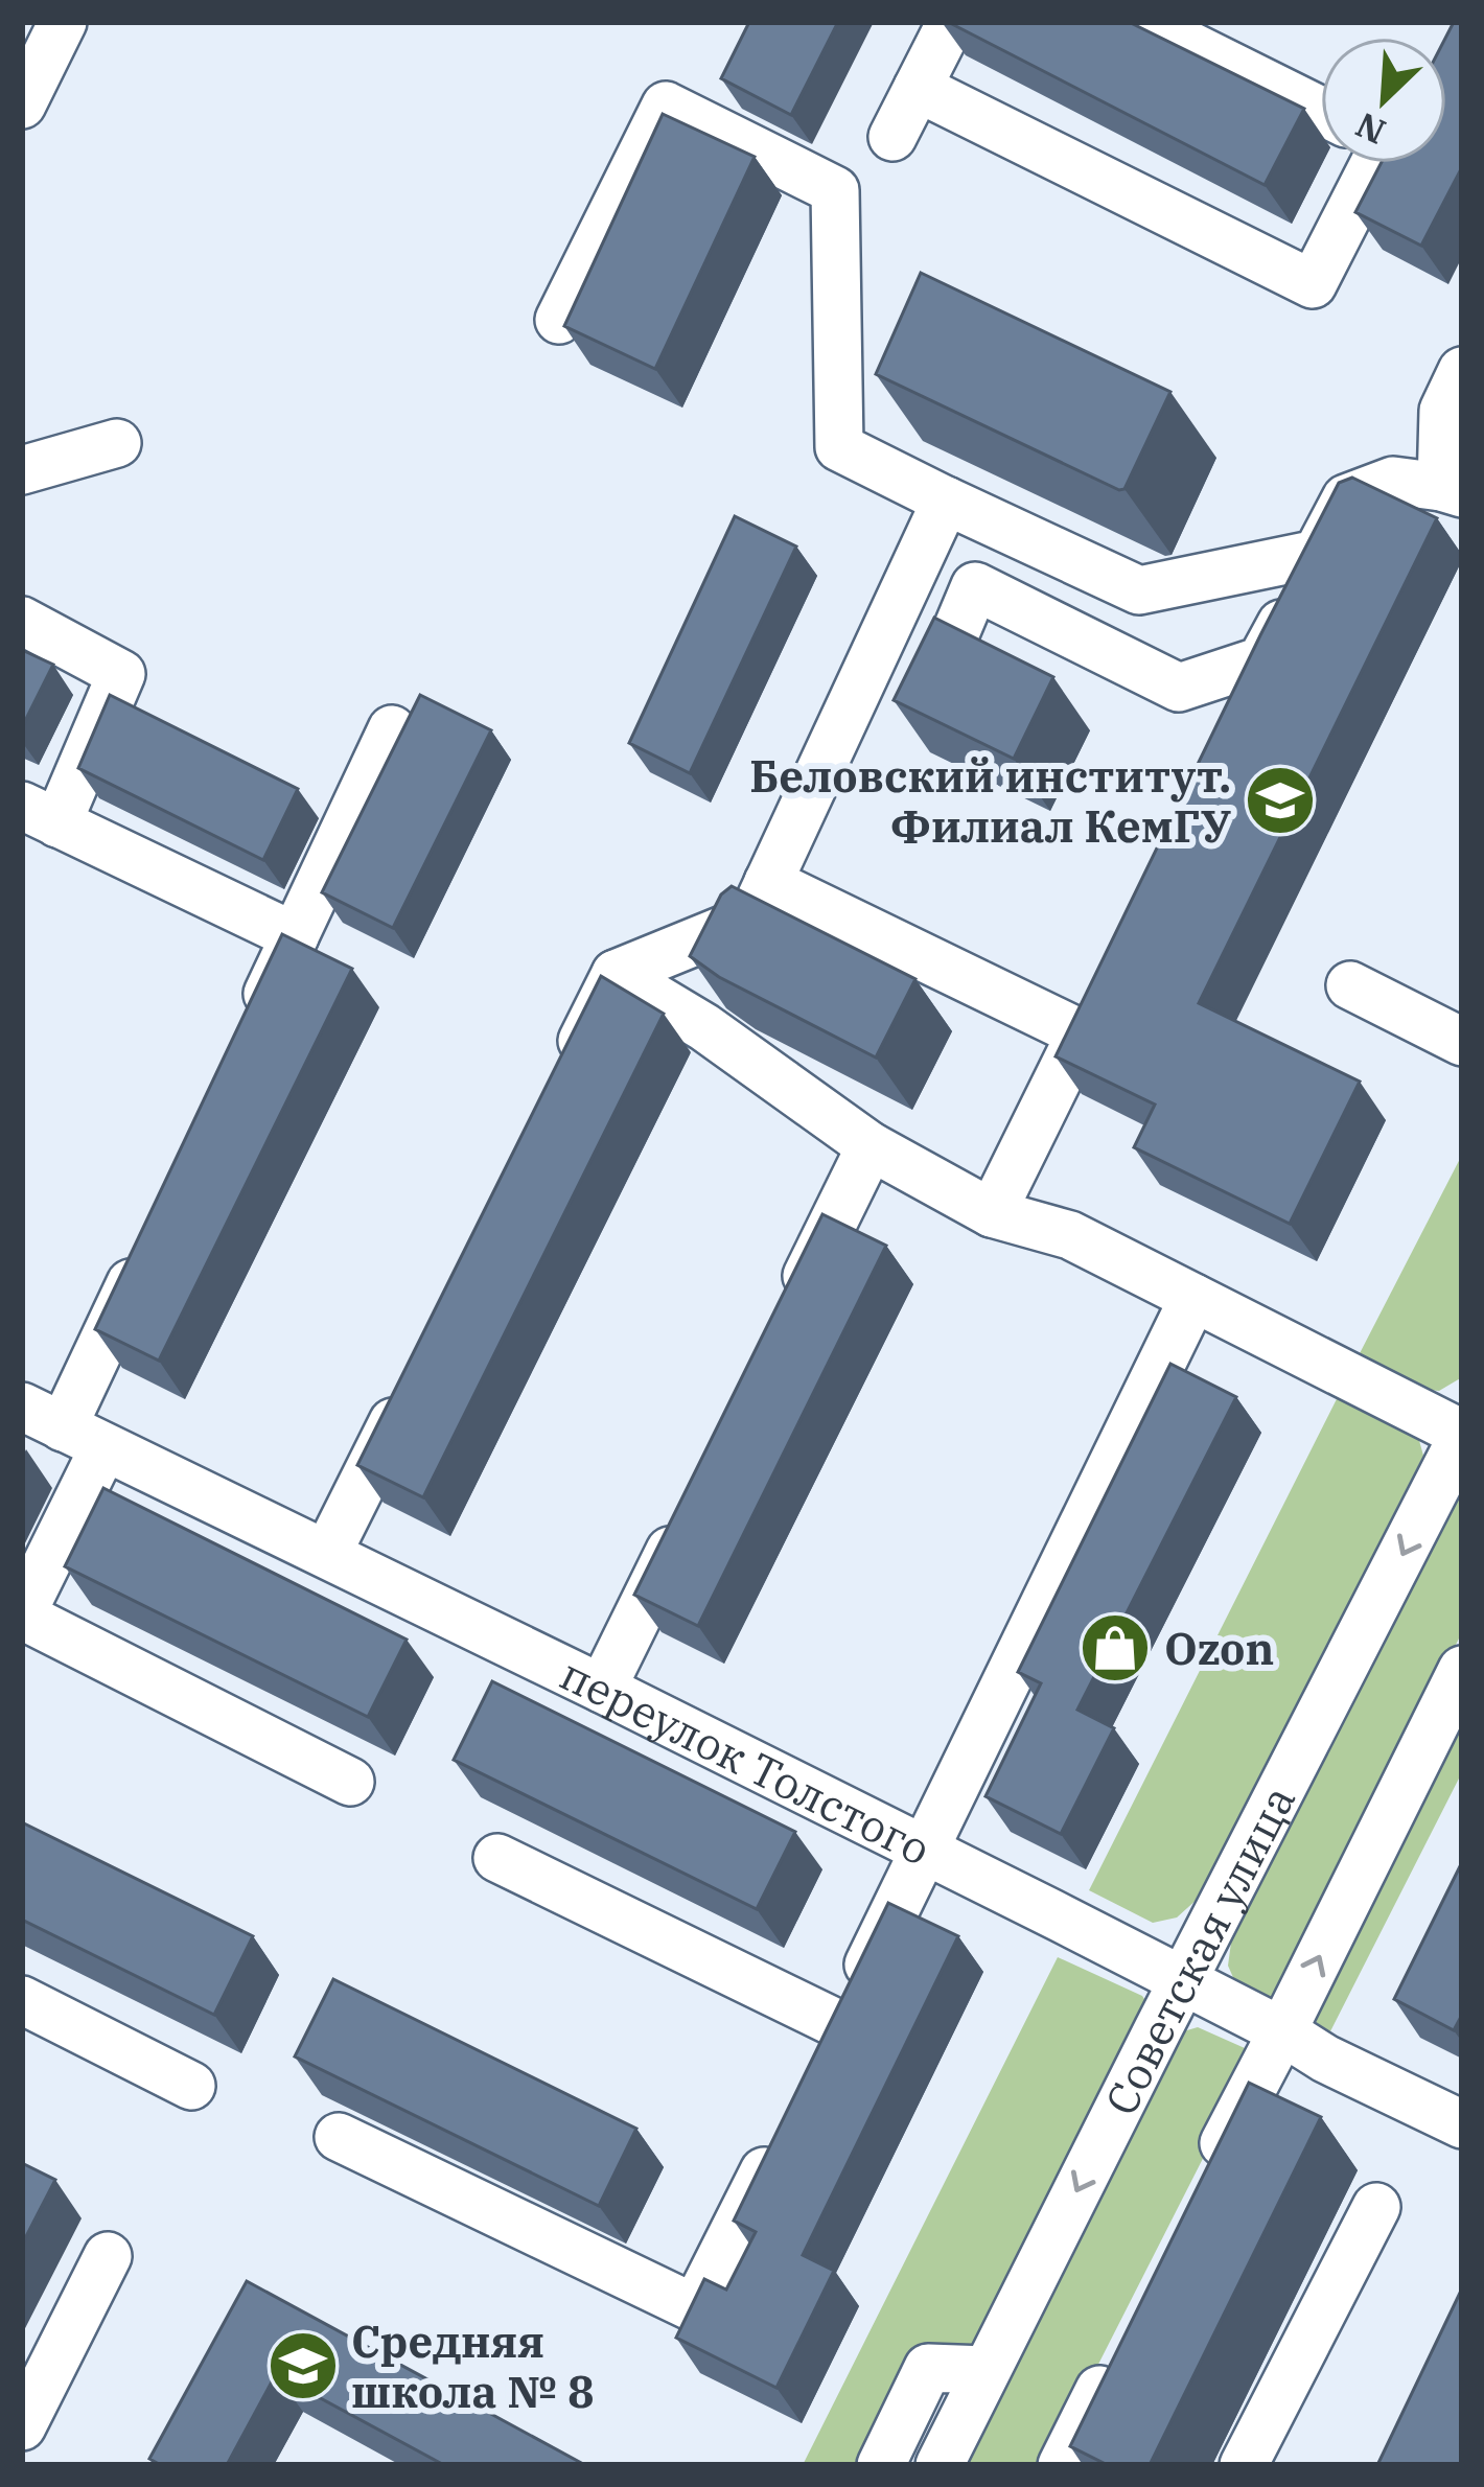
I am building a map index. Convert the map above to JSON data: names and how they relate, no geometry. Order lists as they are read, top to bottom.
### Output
{
  "streets": {
    "street": ["переулок Толстого", "Советская улица"]
  },
  "crossings": [
    ["переулок Толстого", "Советская улица"]
  ],
  "places": {
    "school or university": ["Беловский институт. Филиал КемГУ", "Средняя школа № 8"],
    "shop": ["Ozon"]
  },
  "north": "bottom left"
}
